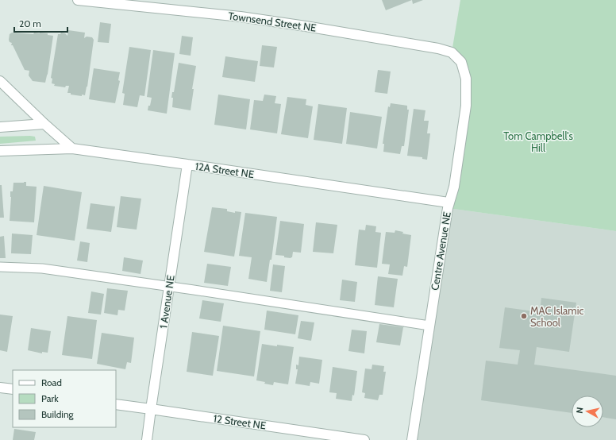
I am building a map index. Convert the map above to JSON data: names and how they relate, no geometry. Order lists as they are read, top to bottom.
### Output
{
  "streets": {
    "street": [
      "Townsend Street NE",
      "12A Street NE",
      "Centre Avenue NE",
      "1 Avenue NE",
      "12 Street NE"
    ]
  },
  "crossings": [
    ["Townsend Street NE", "Centre Avenue NE"],
    ["12A Street NE", "Centre Avenue NE"],
    ["12A Street NE", "1 Avenue NE"],
    ["1 Avenue NE", "12 Street NE"]
  ],
  "parks": ["Tom Campbell's Hill"],
  "places": ["MAC Islamic School"],
  "legend": ["Road", "Park", "Building"],
  "scale_bar": "20 m",
  "north": "left"
}
